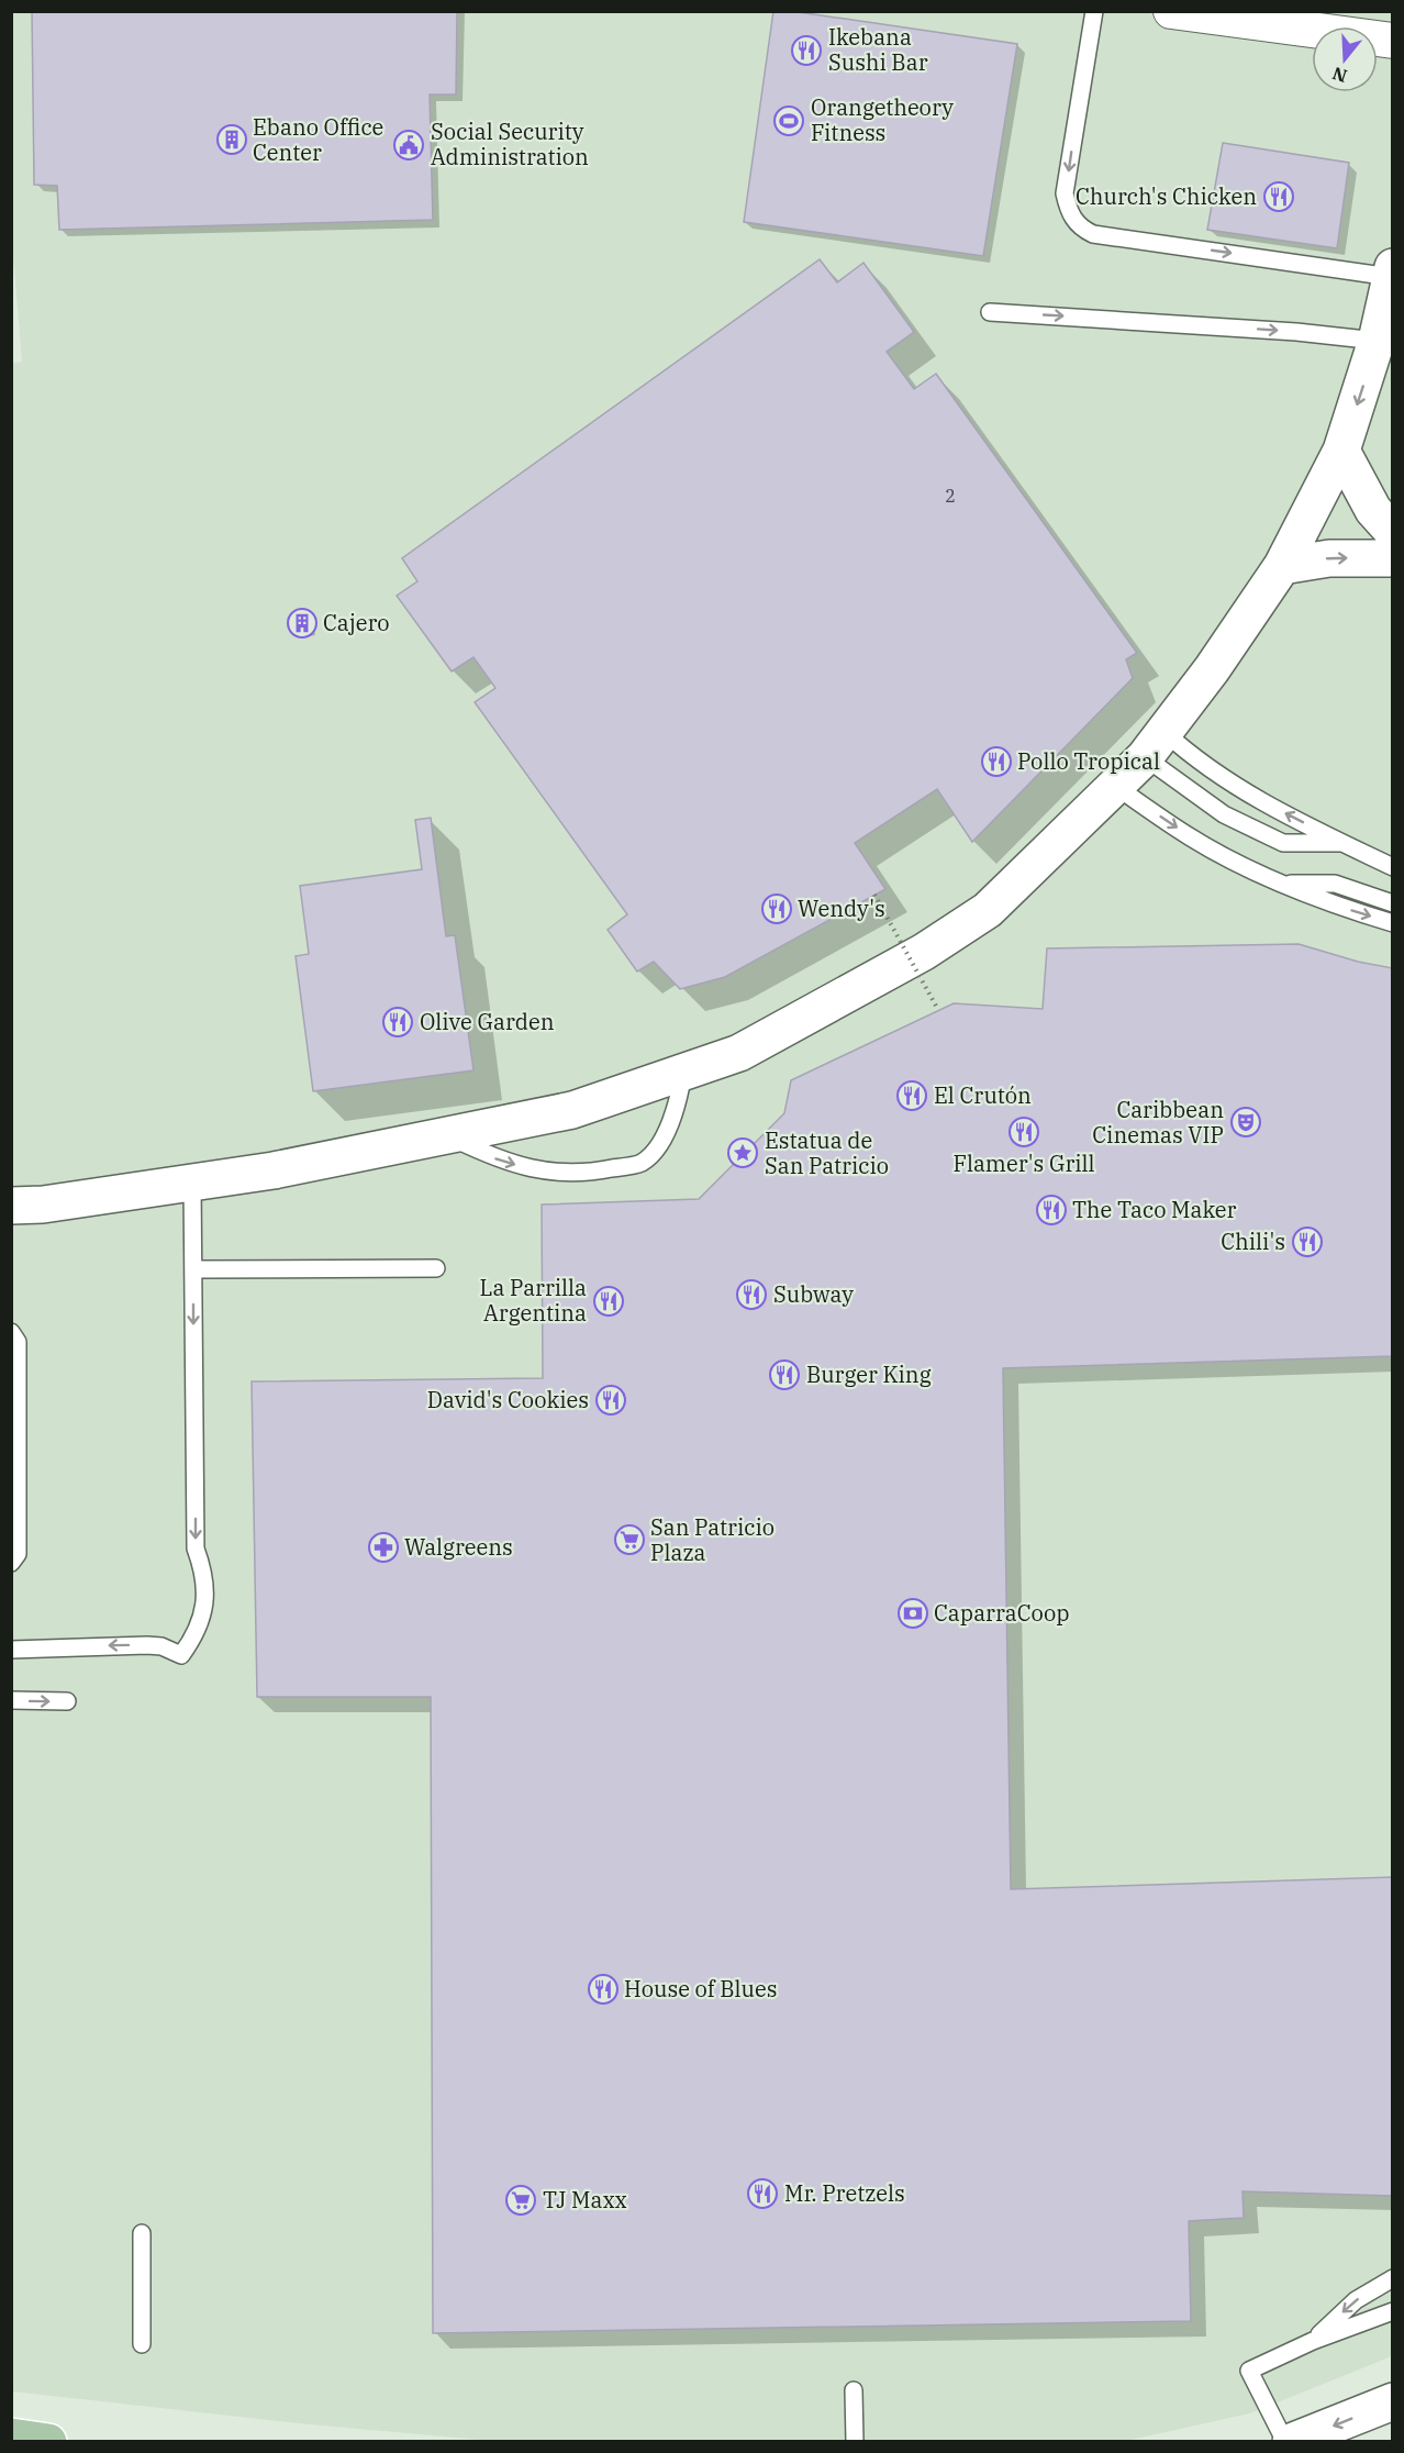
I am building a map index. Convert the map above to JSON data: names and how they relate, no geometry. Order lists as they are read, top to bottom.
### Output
{
  "places": {
    "restaurant": [
      "Ikebana Sushi Bar",
      "Church's Chicken",
      "Pollo Tropical",
      "Wendy's",
      "Olive Garden",
      "El Crutón",
      "Flamer's Grill",
      "The Taco Maker",
      "Chili's",
      "Subway",
      "La Parrilla Argentina",
      "Burger King",
      "David's Cookies",
      "House of Blues",
      "Mr. Pretzels"
    ],
    "sports": ["Orangetheory Fitness"],
    "building": ["Ebano Office Center", "Cajero"],
    "public building": ["Social Security Administration"],
    "theatre": ["Caribbean Cinemas VIP"],
    "place": ["Estatua de San Patricio"],
    "supermarket": ["San Patricio Plaza", "TJ Maxx"],
    "pharmacy": ["Walgreens"],
    "bank": ["CaparraCoop"]
  },
  "house_numbers": ["2"],
  "north": "bottom"
}
